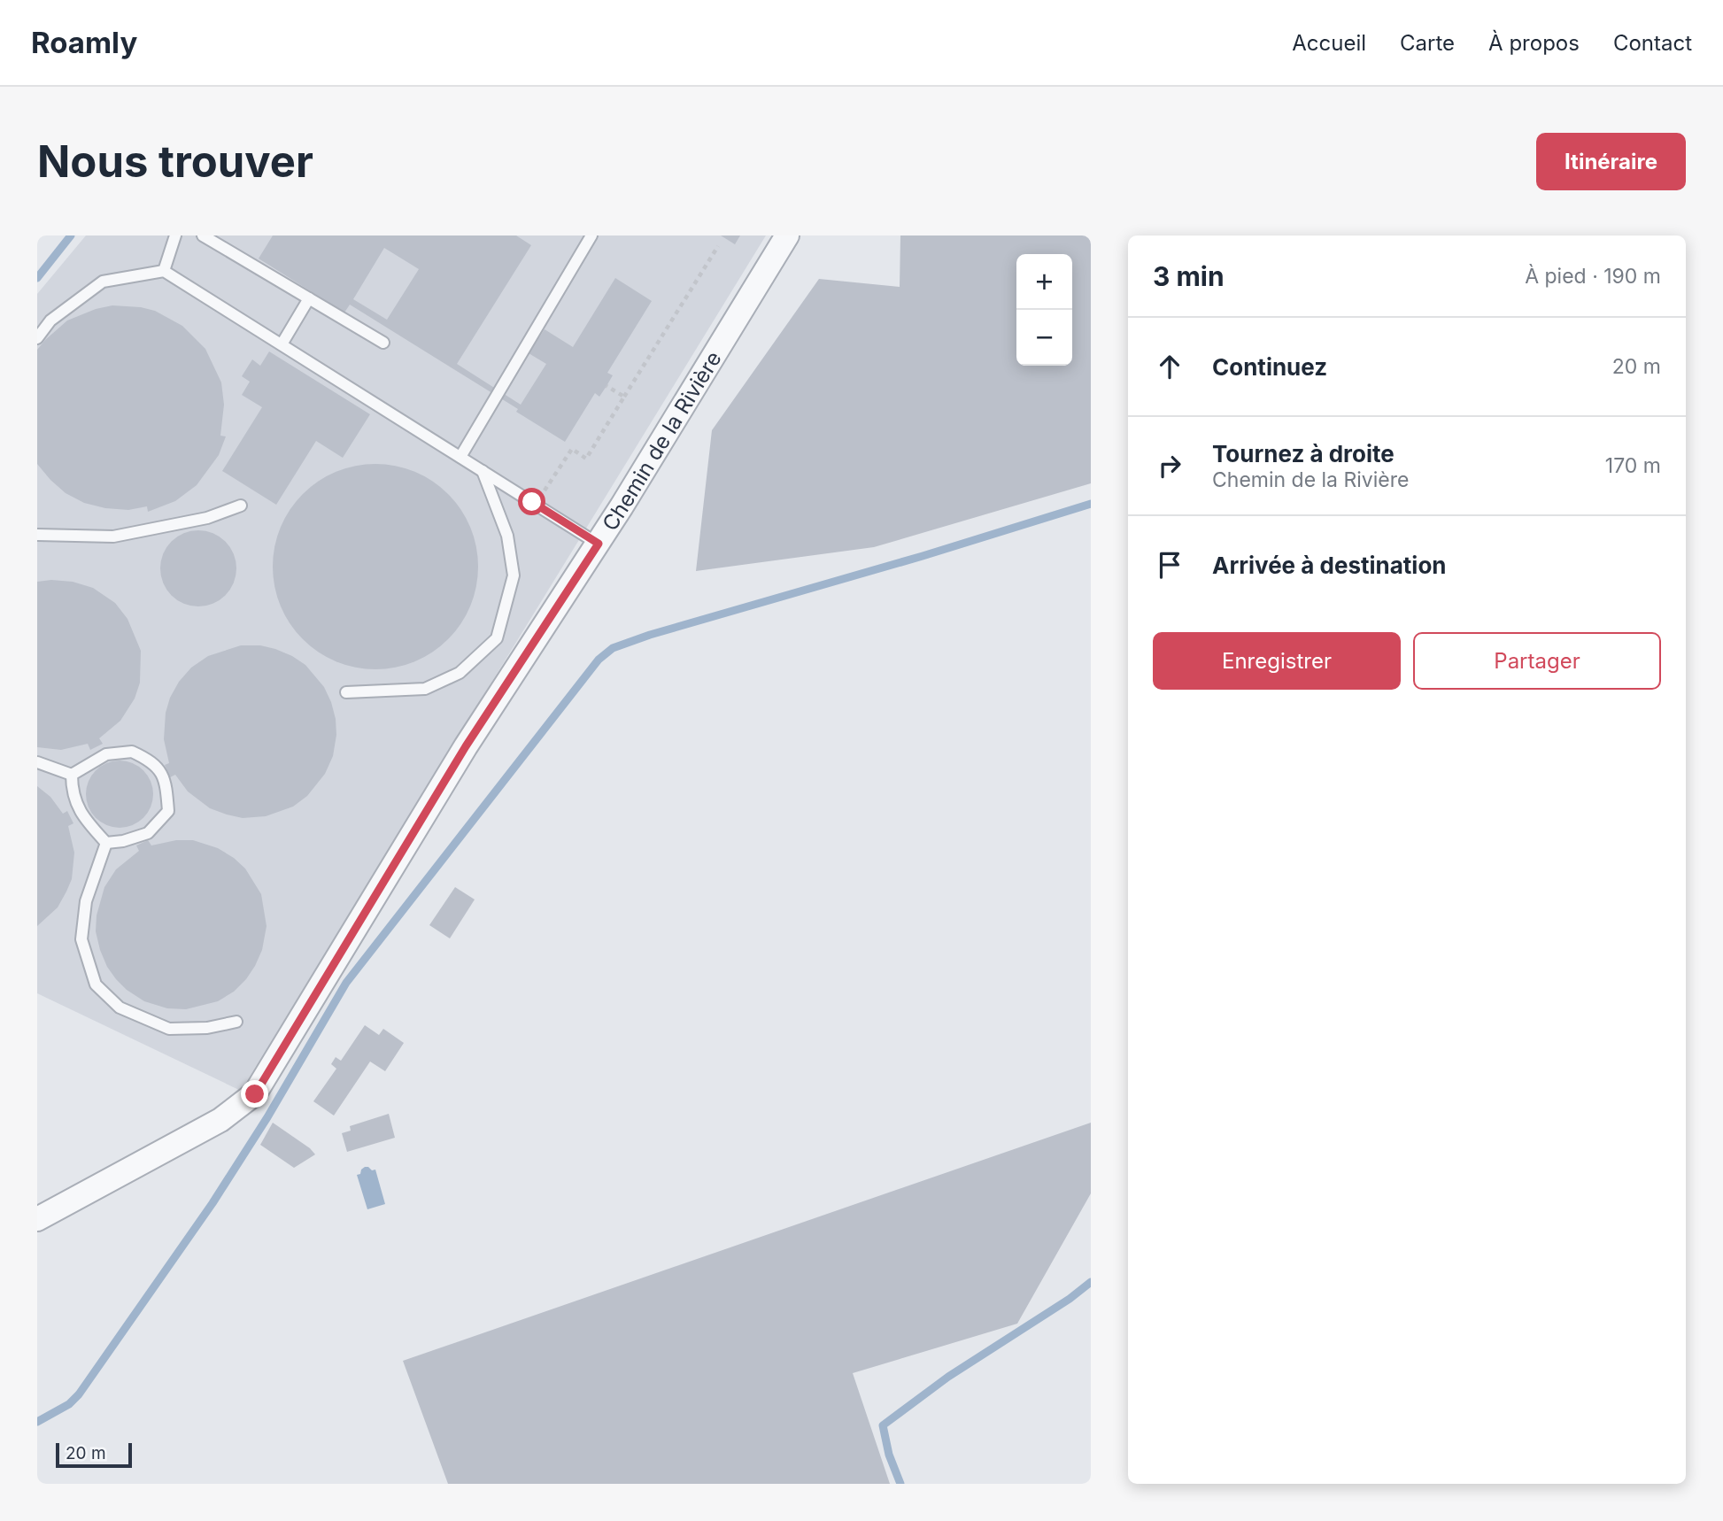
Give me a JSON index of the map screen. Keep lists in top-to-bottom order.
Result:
{
  "streets": {
    "street": ["Chemin de la Rivière"]
  },
  "scale_bar": "20 m",
  "page": {
    "header": "Roamly",
    "nav": [
      "Accueil",
      "Carte",
      "À propos",
      "Contact"
    ],
    "buttons": [
      "Itinéraire",
      ["Enregistrer", "Partager"]
    ],
    "title": "Nous trouver",
    "heading": ["3 min", "À pied · 190 m"],
    "map_buttons": ["+", "−"],
    "list": [
      ["Continuez", "20 m"],
      ["Tournez à droite", "Chemin de la Rivière", "170 m"],
      "Arrivée à destination"
    ],
    "scale": "20 m"
  }
}
